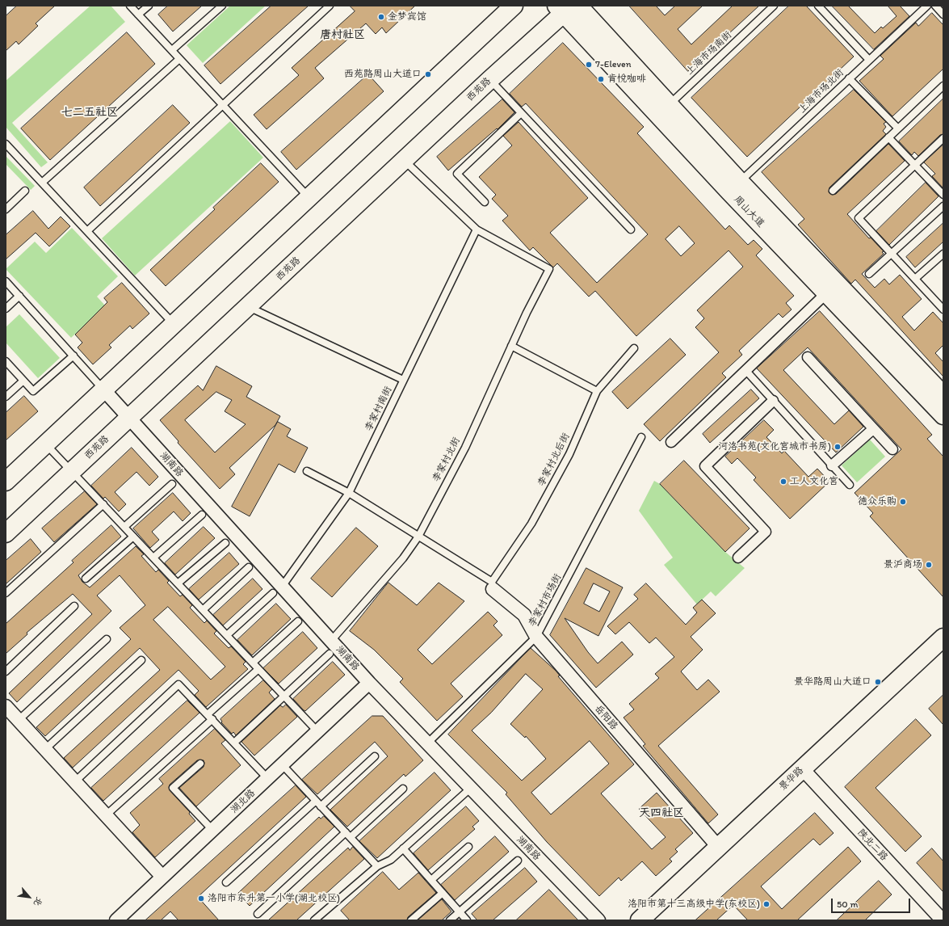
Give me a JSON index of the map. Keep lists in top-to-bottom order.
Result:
{
  "streets": {
    "main road": ["西苑路", "周山大道", "景华路"],
    "street": [
      "湖南路",
      "岳阳路",
      "湖北路",
      "陕北二路"
    ],
    "lane": [
      "上海市场南街",
      "上海市场北街",
      "李家村南街",
      "李家村北街",
      "李家村北后街",
      "李家村市场街"
    ]
  },
  "crossings": [
    ["上海市场南街", "周山大道"],
    ["西苑路", "周山大道"],
    ["西苑路", "湖南路"],
    ["上海市场北街", "周山大道"],
    ["李家村南街", "李家村北街"],
    ["李家村南街", "湖南路"],
    ["李家村北街", "湖南路"],
    ["李家村北后街", "岳阳路"],
    ["湖南路", "李家村市场街"],
    ["湖南路", "湖北路"],
    ["李家村市场街", "岳阳路"],
    ["岳阳路", "景华路"],
    ["景华路", "陕北二路"]
  ],
  "districts": ["唐村社区", "七二五社区", "天四社区"],
  "places": [
    "金梦宾馆",
    "7-Eleven",
    "西苑路周山大道口",
    "肯悦咖啡",
    "河洛书苑(文化宫城市书房)",
    "工人文化宫",
    "德众乐购",
    "景沪商场",
    "景华路周山大道口",
    "洛阳市东升第一小学(湖北校区)",
    "洛阳市第十三高级中学(东校区)"
  ],
  "scale_bar": "50 m",
  "north": "bottom right"
}
